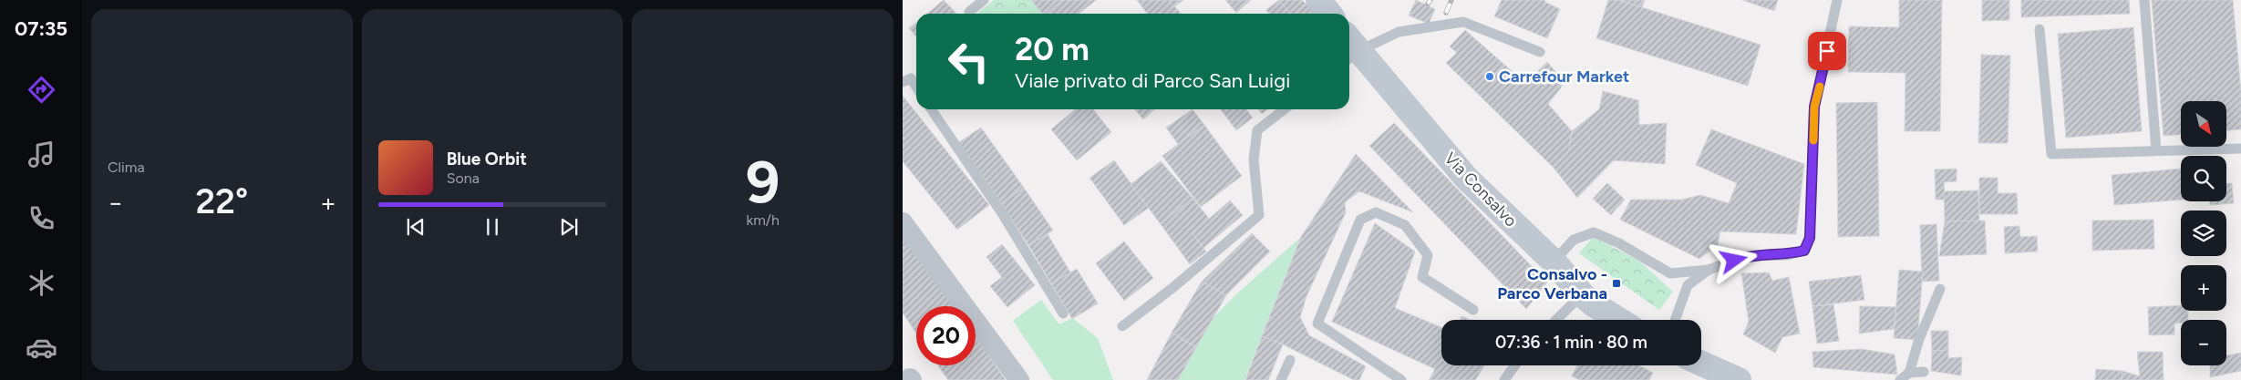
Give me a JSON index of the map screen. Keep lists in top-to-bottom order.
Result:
{
  "streets": {
    "street": ["Via Consalvo"]
  },
  "places": {
    "other": ["Carrefour Market"],
    "transit": ["Consalvo - Parco Verbana"]
  },
  "north": "bottom right",
  "page": {
    "tabs": "07:35",
    "tile": [
      "Clima",
      ["9", "km/h"]
    ],
    "turn": ["20 m", "Viale privato di Parco San Luigi"],
    "map_buttons": ["+", "−"],
    "song": ["Blue Orbit", "Sona"],
    "heat": ["−", "22°", "+"],
    "limit": "20",
    "trip": "07:36 · 1 min · 80 m"
  }
}
